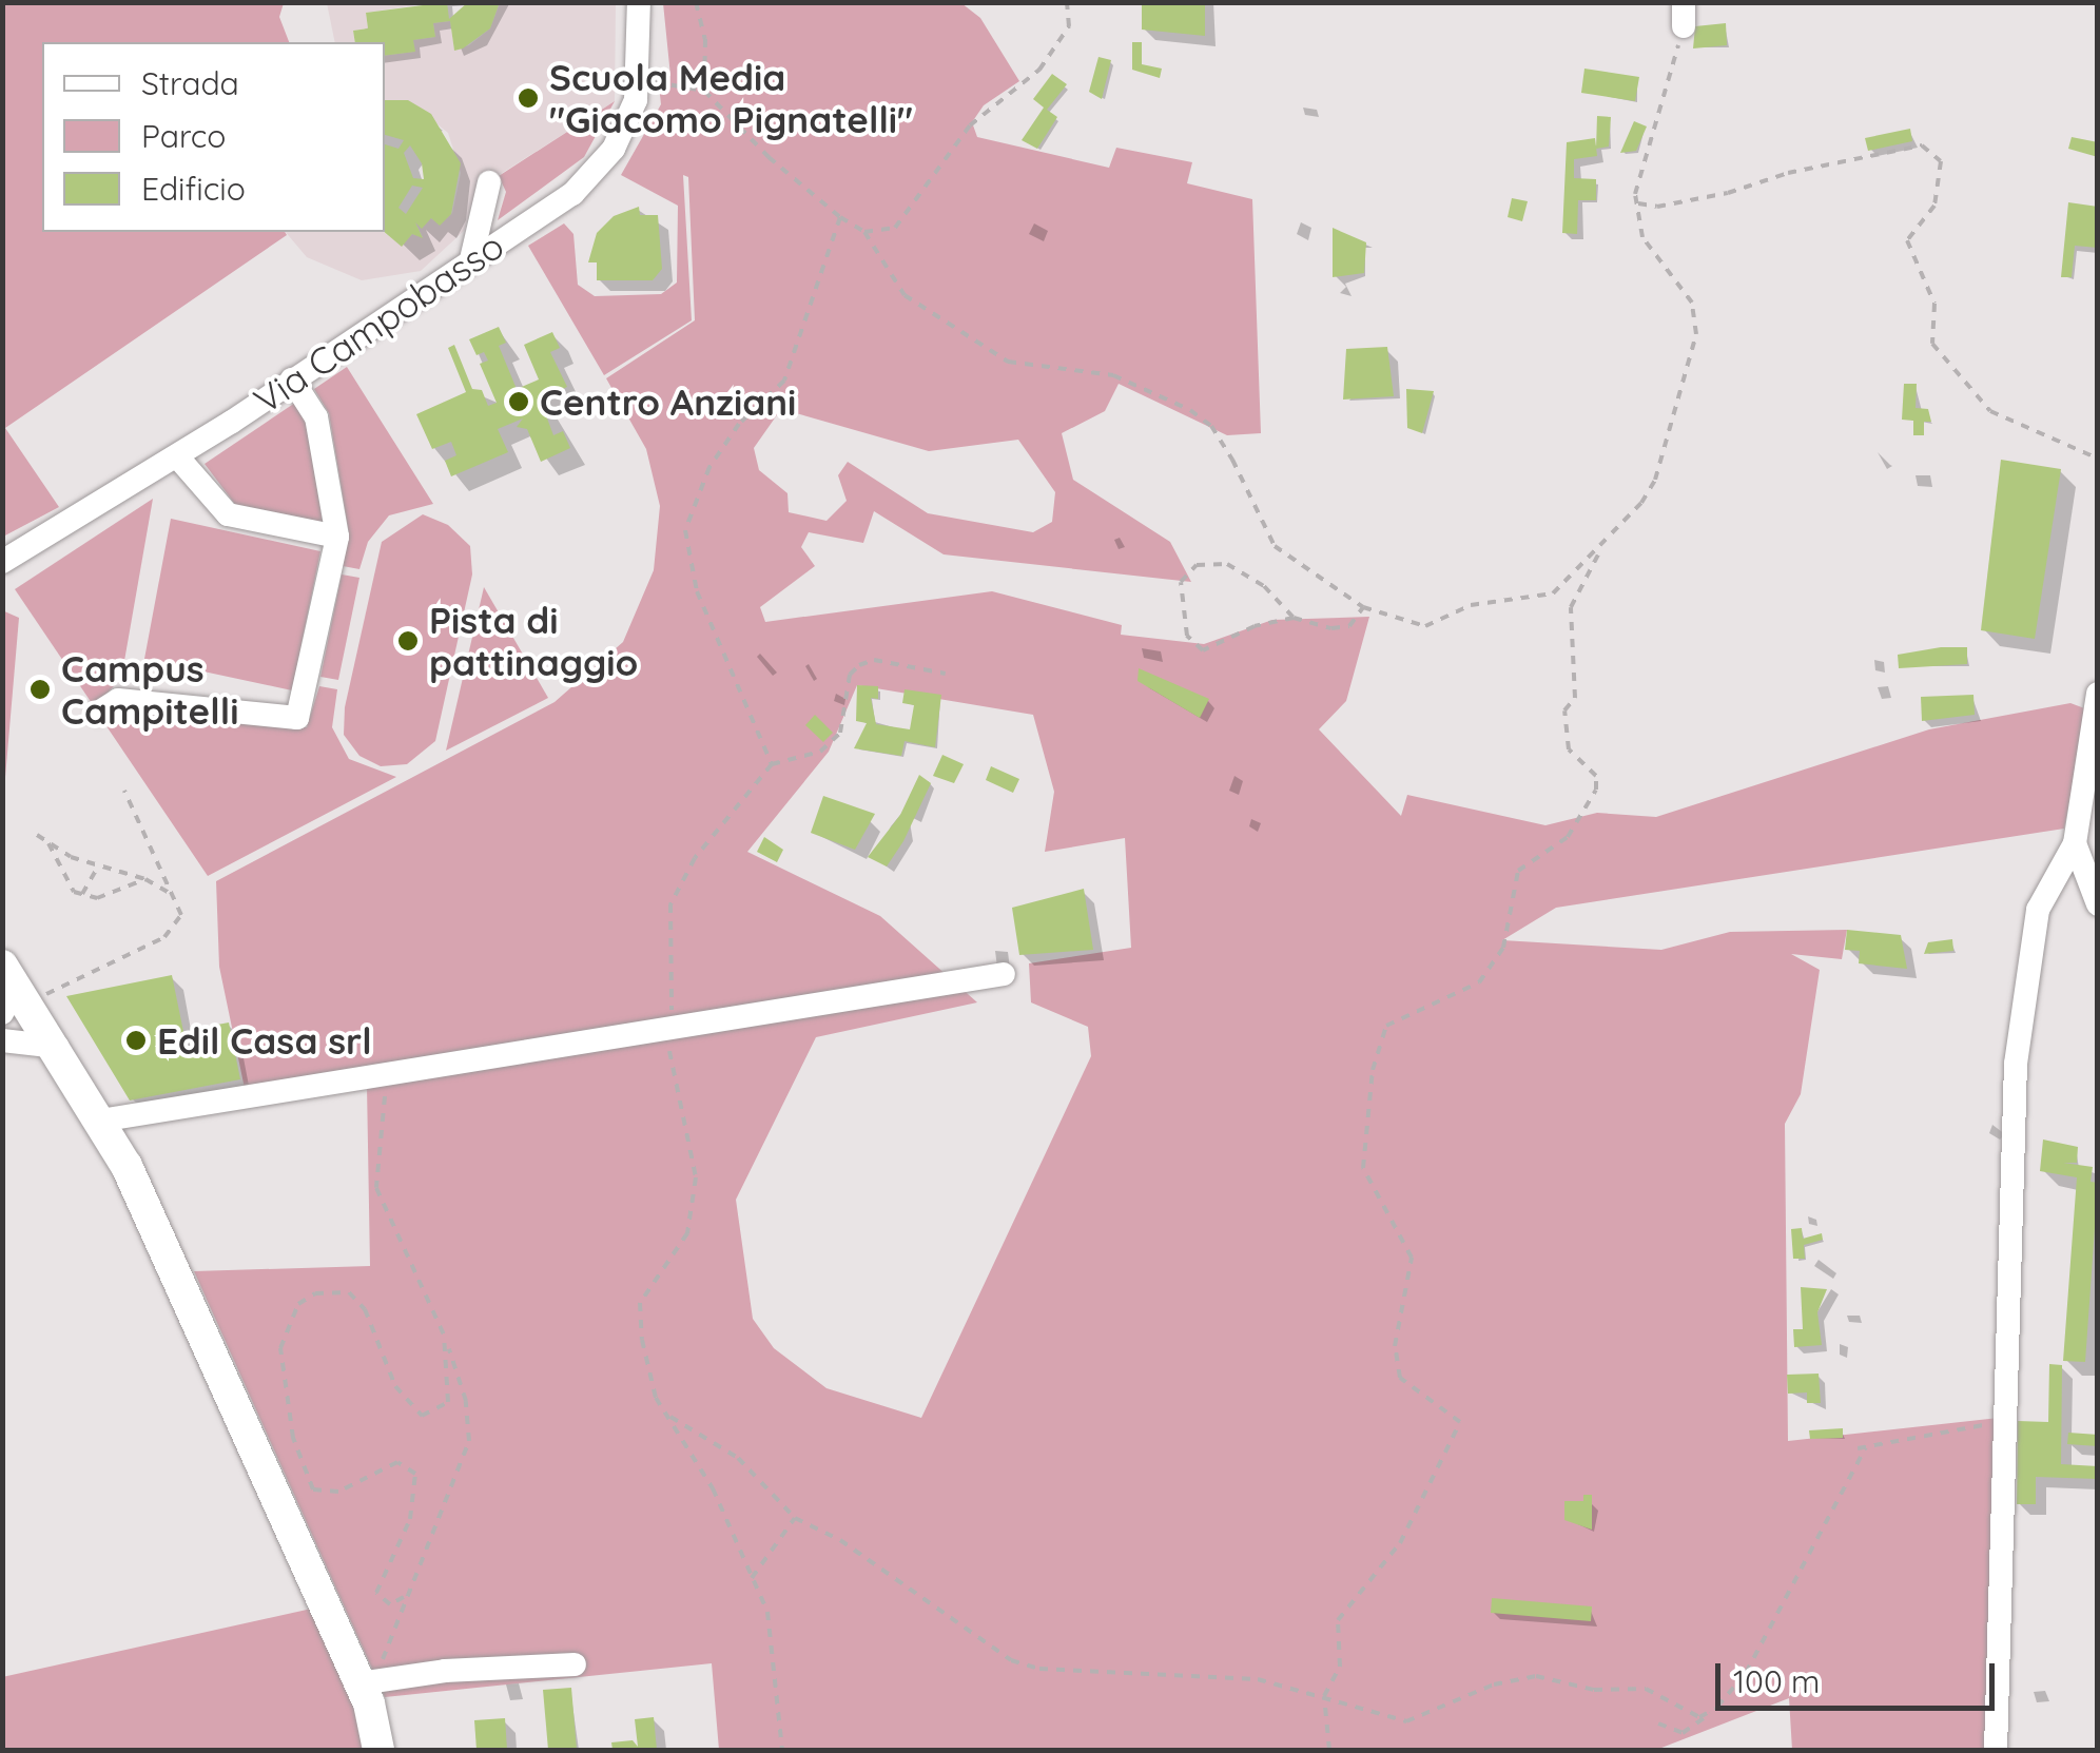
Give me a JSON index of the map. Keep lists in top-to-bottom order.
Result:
{
  "streets": {
    "street": ["Via Campobasso"]
  },
  "places": [
    "Scuola Media \"Giacomo Pignatelli\"",
    "Centro Anziani",
    "Pista di pattinaggio",
    "Campus Campitelli",
    "Edil Casa srl"
  ],
  "legend": ["Strada", "Parco", "Edificio"],
  "scale_bar": "100 m"
}
